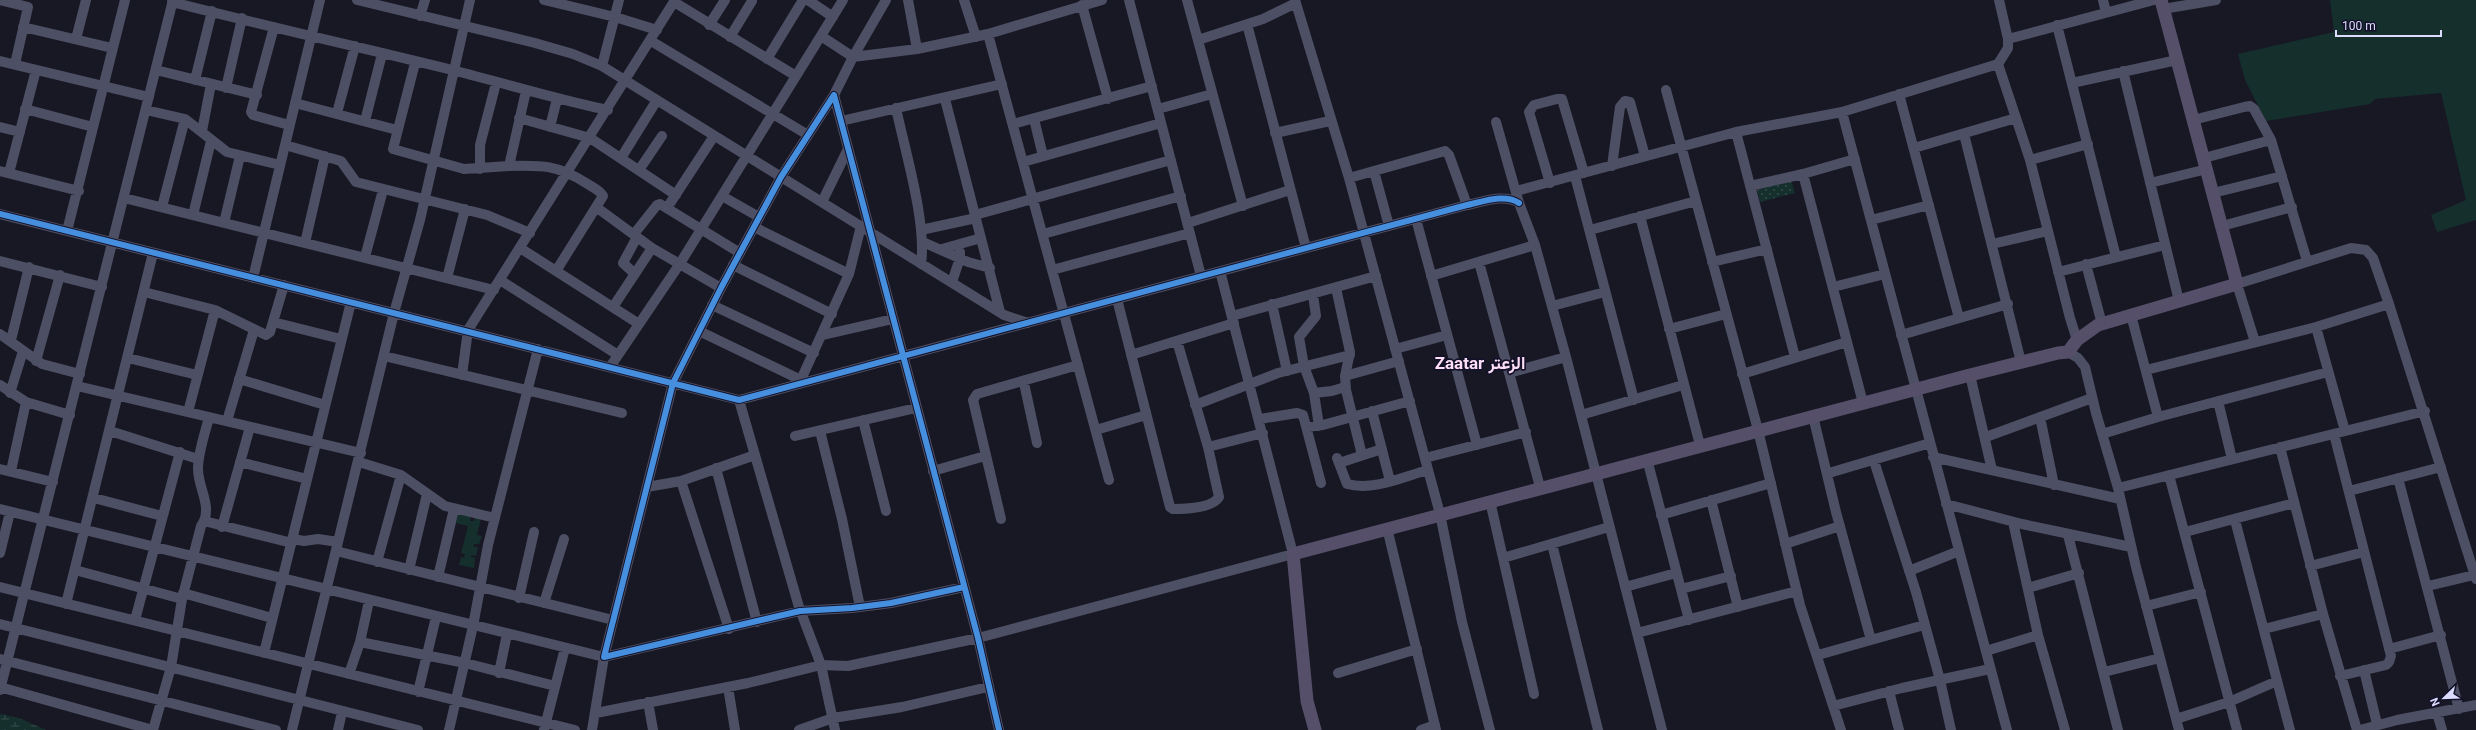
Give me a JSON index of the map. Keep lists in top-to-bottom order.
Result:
{
  "districts": ["Zaatar الزعتر"],
  "scale_bar": "100 m",
  "north": "bottom left"
}
